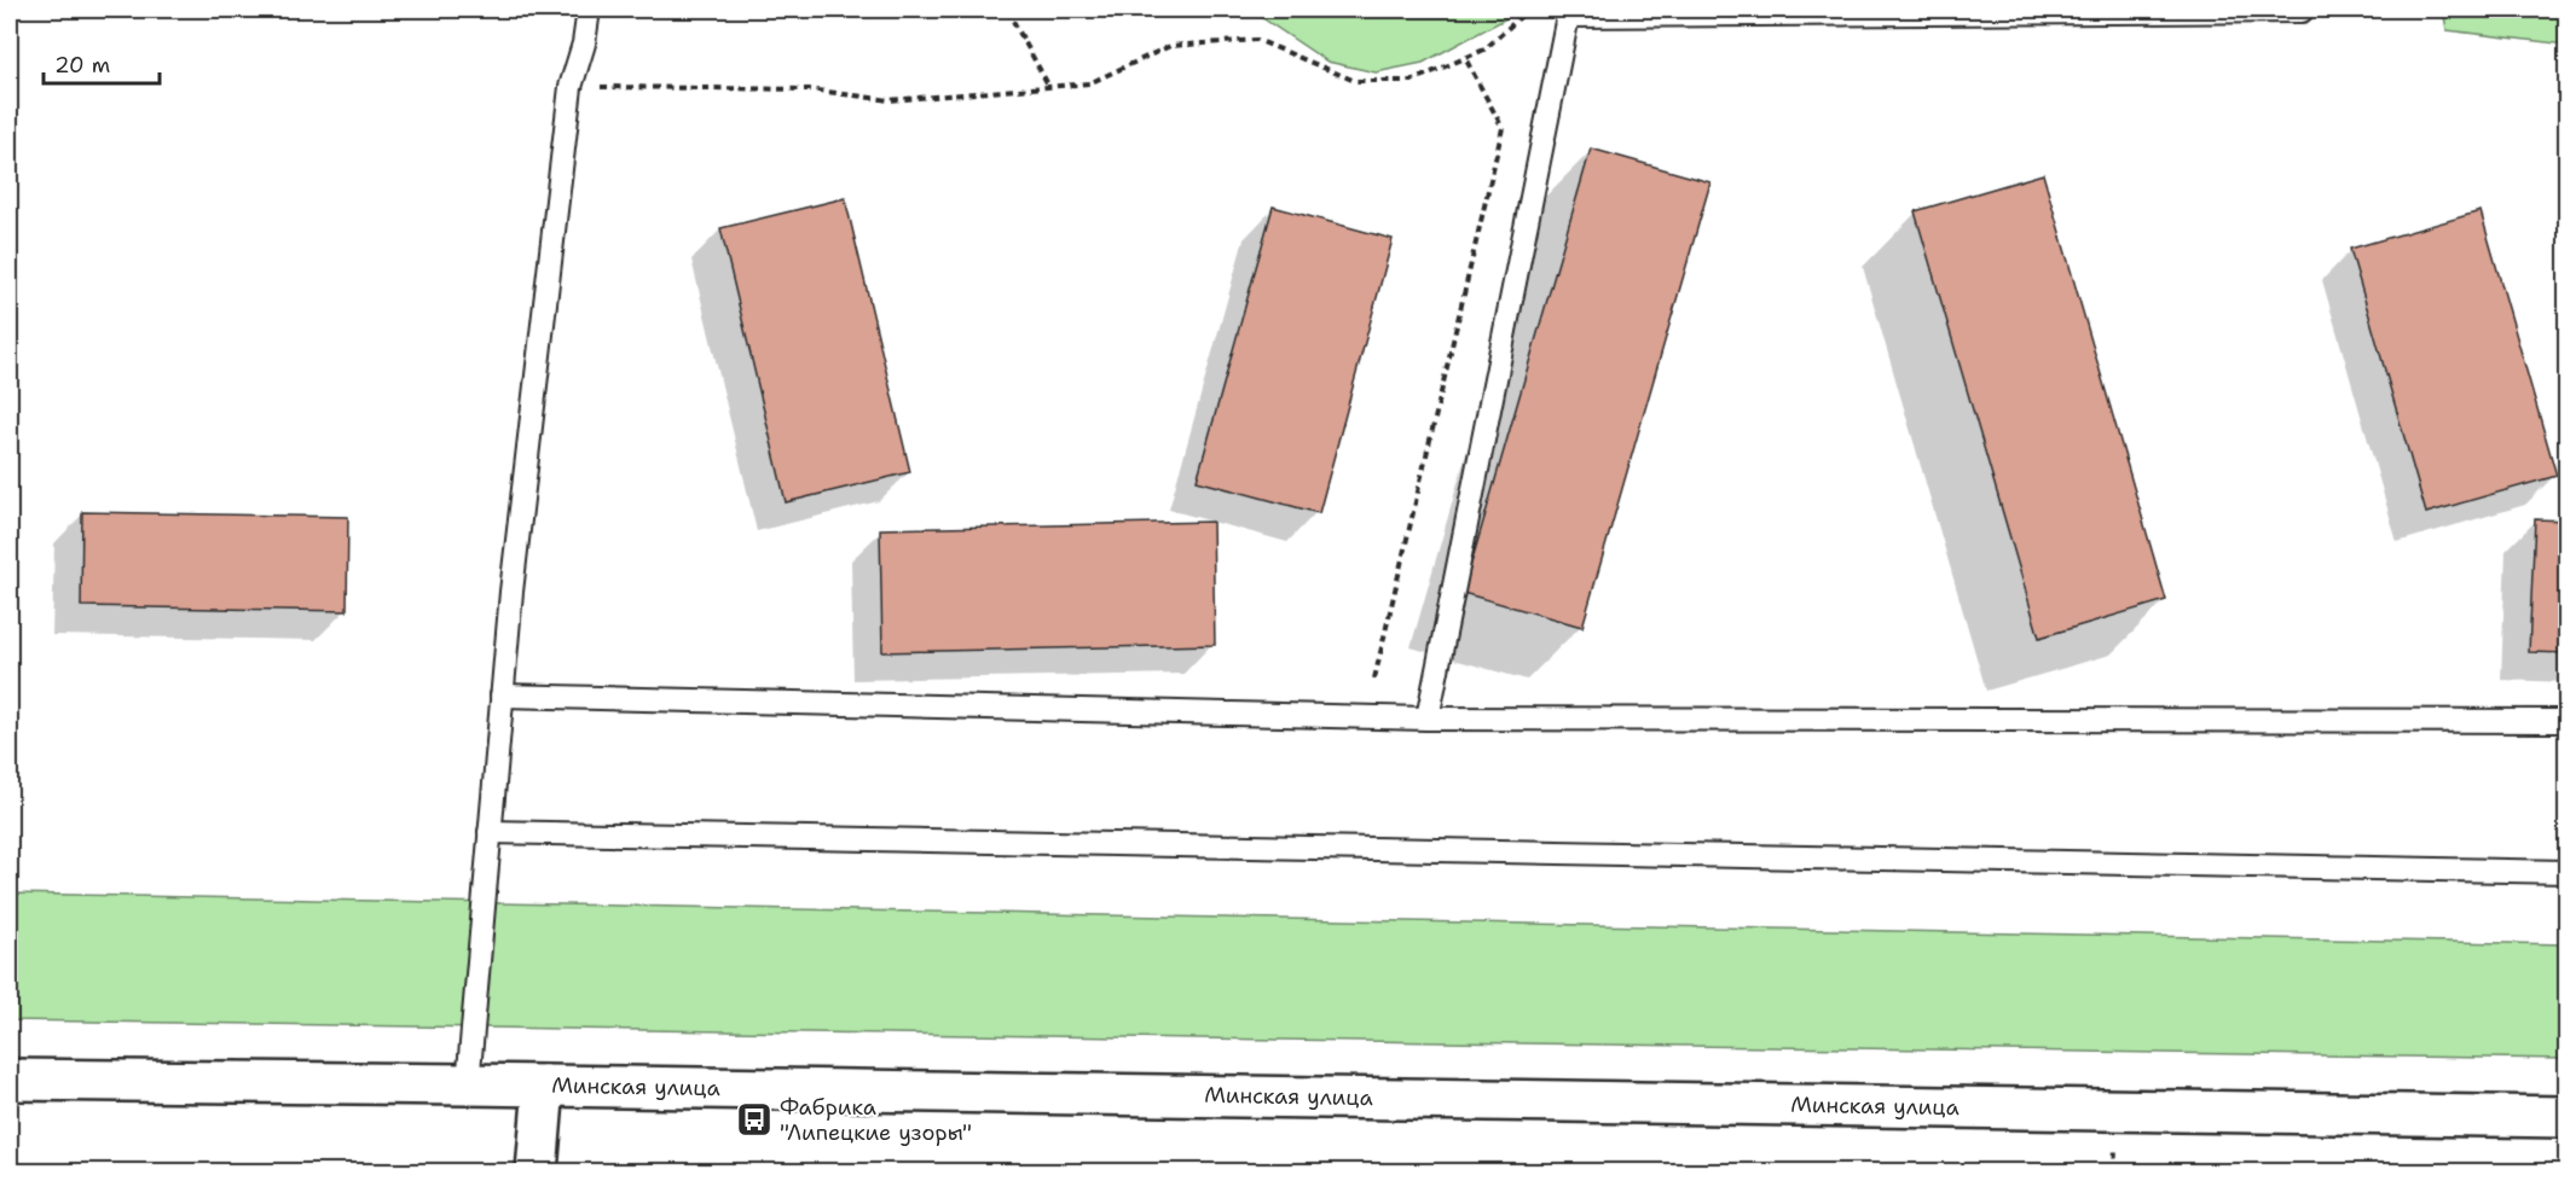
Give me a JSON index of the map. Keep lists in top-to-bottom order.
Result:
{
  "streets": {
    "street": ["Минская улица"]
  },
  "places": {
    "bus stop": ["Фабрика \"Липецкие узоры\""]
  },
  "scale_bar": "20 m"
}
